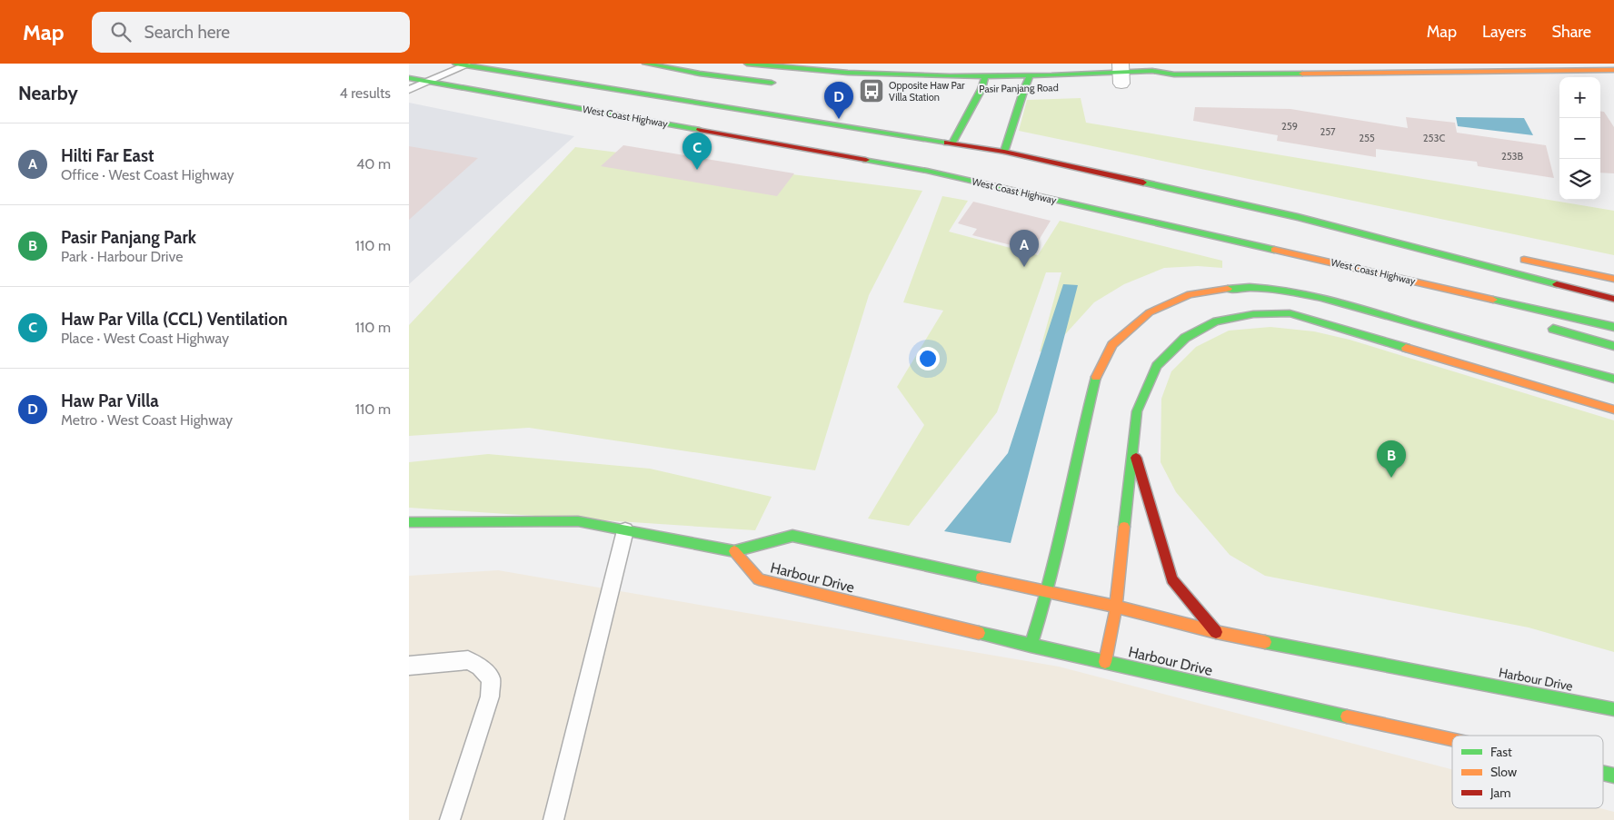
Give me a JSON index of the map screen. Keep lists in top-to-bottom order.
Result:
{
  "streets": {
    "main road": ["Pasir Panjang Road", "West Coast Highway", "Harbour Drive"]
  },
  "places": {
    "bus stop": ["Opposite Haw Par Villa Station"]
  },
  "house_numbers": [
    "259",
    "257",
    "255",
    "253C",
    "253B"
  ],
  "legend": ["Fast", "Slow", "Jam"],
  "page": {
    "header": "Map",
    "search": "Search here",
    "nav": ["Map", "Layers", "Share"],
    "heading": ["Nearby", "4 results"],
    "map_buttons": ["+", "−"],
    "pins": [
      "D",
      "C",
      "A",
      "B"
    ],
    "list": [
      {
        "mark": "A",
        "name": "Hilti Far East",
        "note": "Office · West Coast Highway",
        "value": "40 m"
      },
      {
        "mark": "B",
        "name": "Pasir Panjang Park",
        "note": "Park · Harbour Drive",
        "value": "110 m"
      },
      {
        "mark": "C",
        "name": "Haw Par Villa (CCL) Ventilation",
        "note": "Place · West Coast Highway",
        "value": "110 m"
      },
      {
        "mark": "D",
        "name": "Haw Par Villa",
        "note": "Metro · West Coast Highway",
        "value": "110 m"
      }
    ]
  }
}
